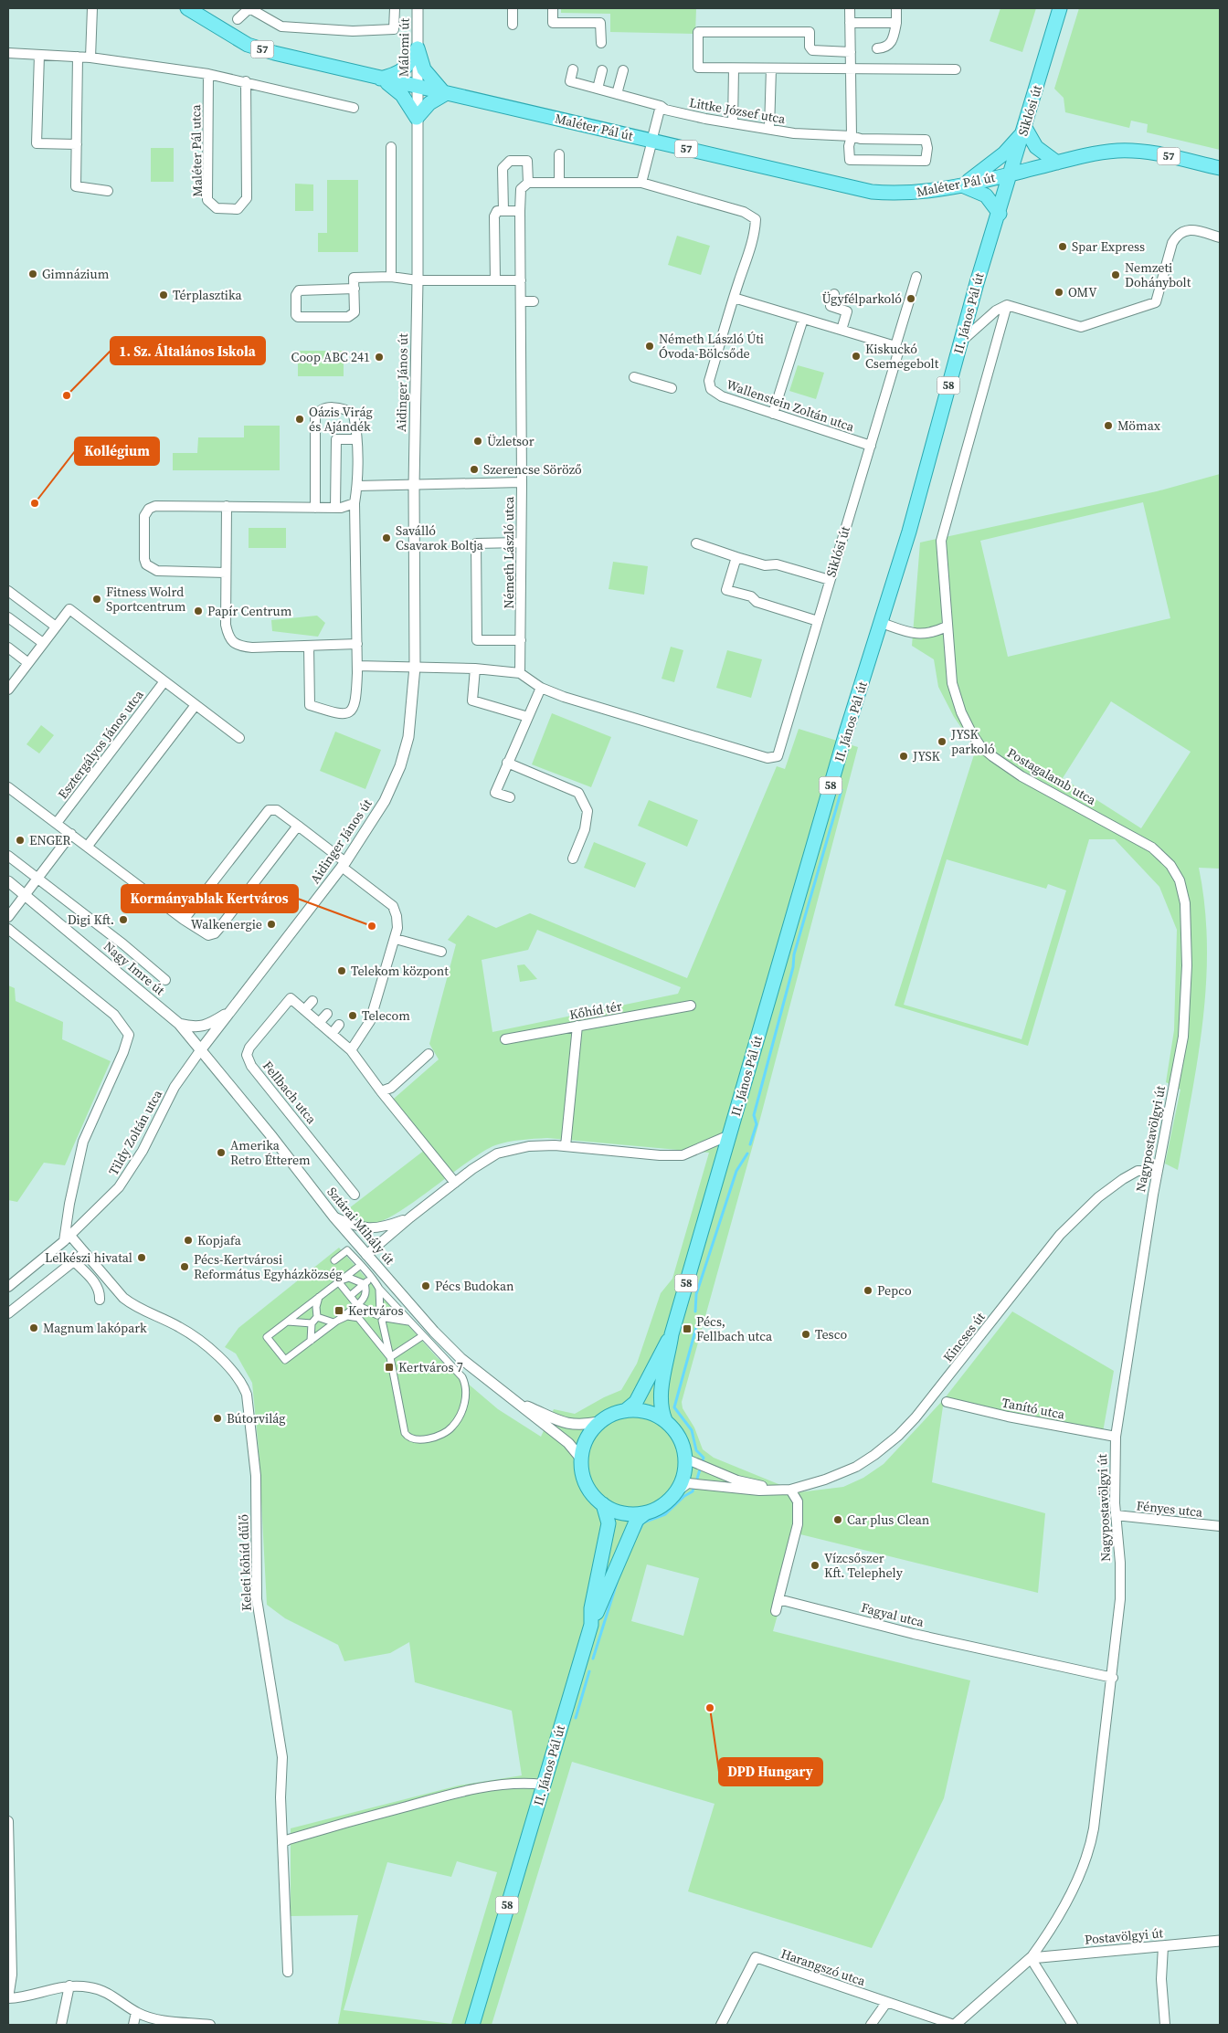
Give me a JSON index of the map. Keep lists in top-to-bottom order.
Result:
{
  "streets": {
    "main road": [
      "57",
      "Siklósi út",
      "Maléter Pál út",
      "II. János Pál út",
      "58"
    ],
    "street": [
      "Málomi út",
      "Littke József utca",
      "Maléter Pál utca",
      "Aidinger János út",
      "Wallenstein Zoltán utca",
      "Németh László utca",
      "Esztergályos János utca",
      "Postagalamb utca",
      "Nagy Imre út",
      "Kőhíd tér",
      "Fellbach utca",
      "Tildy Zoltán utca",
      "Nagypostavölgyi út",
      "Sztárai Mihály út",
      "Kincses út",
      "Tanító utca",
      "Fényes utca",
      "Keleti kőhíd dűlő",
      "Fagyal utca",
      "Postavölgyi út",
      "Harangszó utca"
    ]
  },
  "crossings": [
    ["Málomi út", "Maléter Pál út"],
    ["Málomi út", "Aidinger János út"],
    ["57", "Siklósi út"],
    ["57", "Maléter Pál út"],
    ["Siklósi út", "Maléter Pál út"],
    ["Siklósi út", "II. János Pál út"],
    ["Siklósi út", "Wallenstein Zoltán utca"],
    ["Maléter Pál út", "Aidinger János út"],
    ["II. János Pál út", "58"],
    ["II. János Pál út", "Sztárai Mihály út"],
    ["Aidinger János út", "Nagy Imre út"],
    ["Aidinger János út", "Tildy Zoltán utca"],
    ["Aidinger János út", "Sztárai Mihály út"],
    ["58", "Sztárai Mihály út"],
    ["Postagalamb utca", "Nagypostavölgyi út"],
    ["Nagy Imre út", "Tildy Zoltán utca"],
    ["Nagy Imre út", "Sztárai Mihály út"],
    ["Tildy Zoltán utca", "Sztárai Mihály út"],
    ["Tildy Zoltán utca", "Keleti kőhíd dűlő"],
    ["Nagypostavölgyi út", "Kincses út"],
    ["Nagypostavölgyi út", "Tanító utca"],
    ["Nagypostavölgyi út", "Fényes utca"],
    ["Nagypostavölgyi út", "Fagyal utca"],
    ["Nagypostavölgyi út", "Postavölgyi út"],
    ["Nagypostavölgyi út", "Harangszó utca"]
  ],
  "places": {
    "other": [
      "Spar Express",
      "Gimnázium",
      "Nemzeti Dohánybolt",
      "OMV",
      "Térplasztika",
      "Ügyfélparkoló",
      "Németh László Úti Óvoda-Bölcsőde",
      "Kiskuckó Csemegebolt",
      "Coop ABC 241",
      "1. Sz. Általános Iskola",
      "Oázis Virág és Ajándék",
      "Mömax",
      "Üzletsor",
      "Szerencse Söröző",
      "Kollégium",
      "Saválló Csavarok Boltja",
      "Fitness Wolrd Sportcentrum",
      "Papír Centrum",
      "JYSK parkoló",
      "JYSK",
      "ENGER",
      "Digi Kft.",
      "Walkenergie",
      "Kormányablak Kertváros",
      "Telekom központ",
      "Telecom",
      "Amerika Retro Étterem",
      "Kopjafa",
      "Lelkészi hivatal",
      "Pécs-Kertvárosi Református Egyházközség",
      "Pécs Budokan",
      "Pepco",
      "Magnum lakópark",
      "Tesco",
      "Bútorvilág",
      "Car plus Clean",
      "Vízcsőszer Kft. Telephely",
      "DPD Hungary"
    ],
    "transit": ["Kertváros", "Pécs, Fellbach utca", "Kertváros 7"]
  }
}
